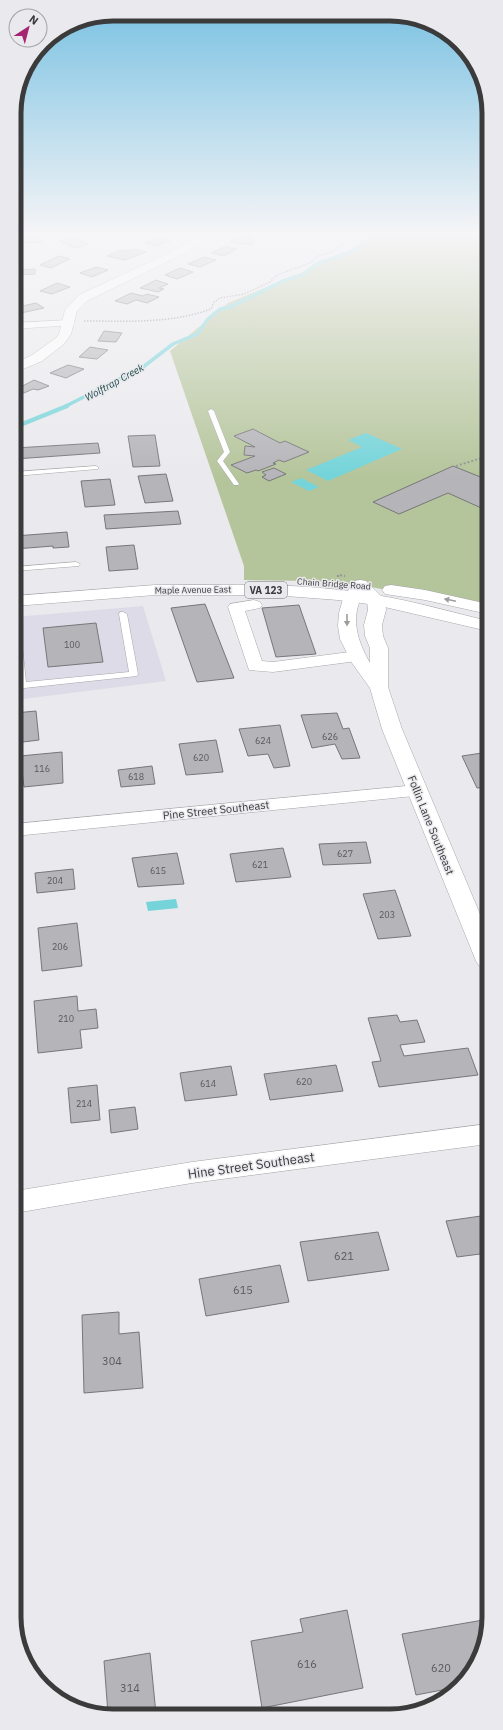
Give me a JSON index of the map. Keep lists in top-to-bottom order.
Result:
{
  "streets": {
    "street": [
      "Chain Bridge Road",
      "Maple Avenue East",
      "VA 123",
      "Pine Street Southeast",
      "Follin Lane Southeast",
      "Hine Street Southeast"
    ]
  },
  "crossings": [
    ["Chain Bridge Road", "Maple Avenue East"],
    ["Chain Bridge Road", "Follin Lane Southeast"],
    ["Maple Avenue East", "Follin Lane Southeast"],
    ["Pine Street Southeast", "Follin Lane Southeast"]
  ],
  "water": ["Wolftrap Creek"],
  "house_numbers": [
    "100",
    "626",
    "624",
    "620",
    "116",
    "618",
    "627",
    "621",
    "615",
    "204",
    "203",
    "206",
    "210",
    "620",
    "614",
    "214",
    "621",
    "615",
    "304",
    "616",
    "620",
    "314"
  ],
  "north": "top right"
}
